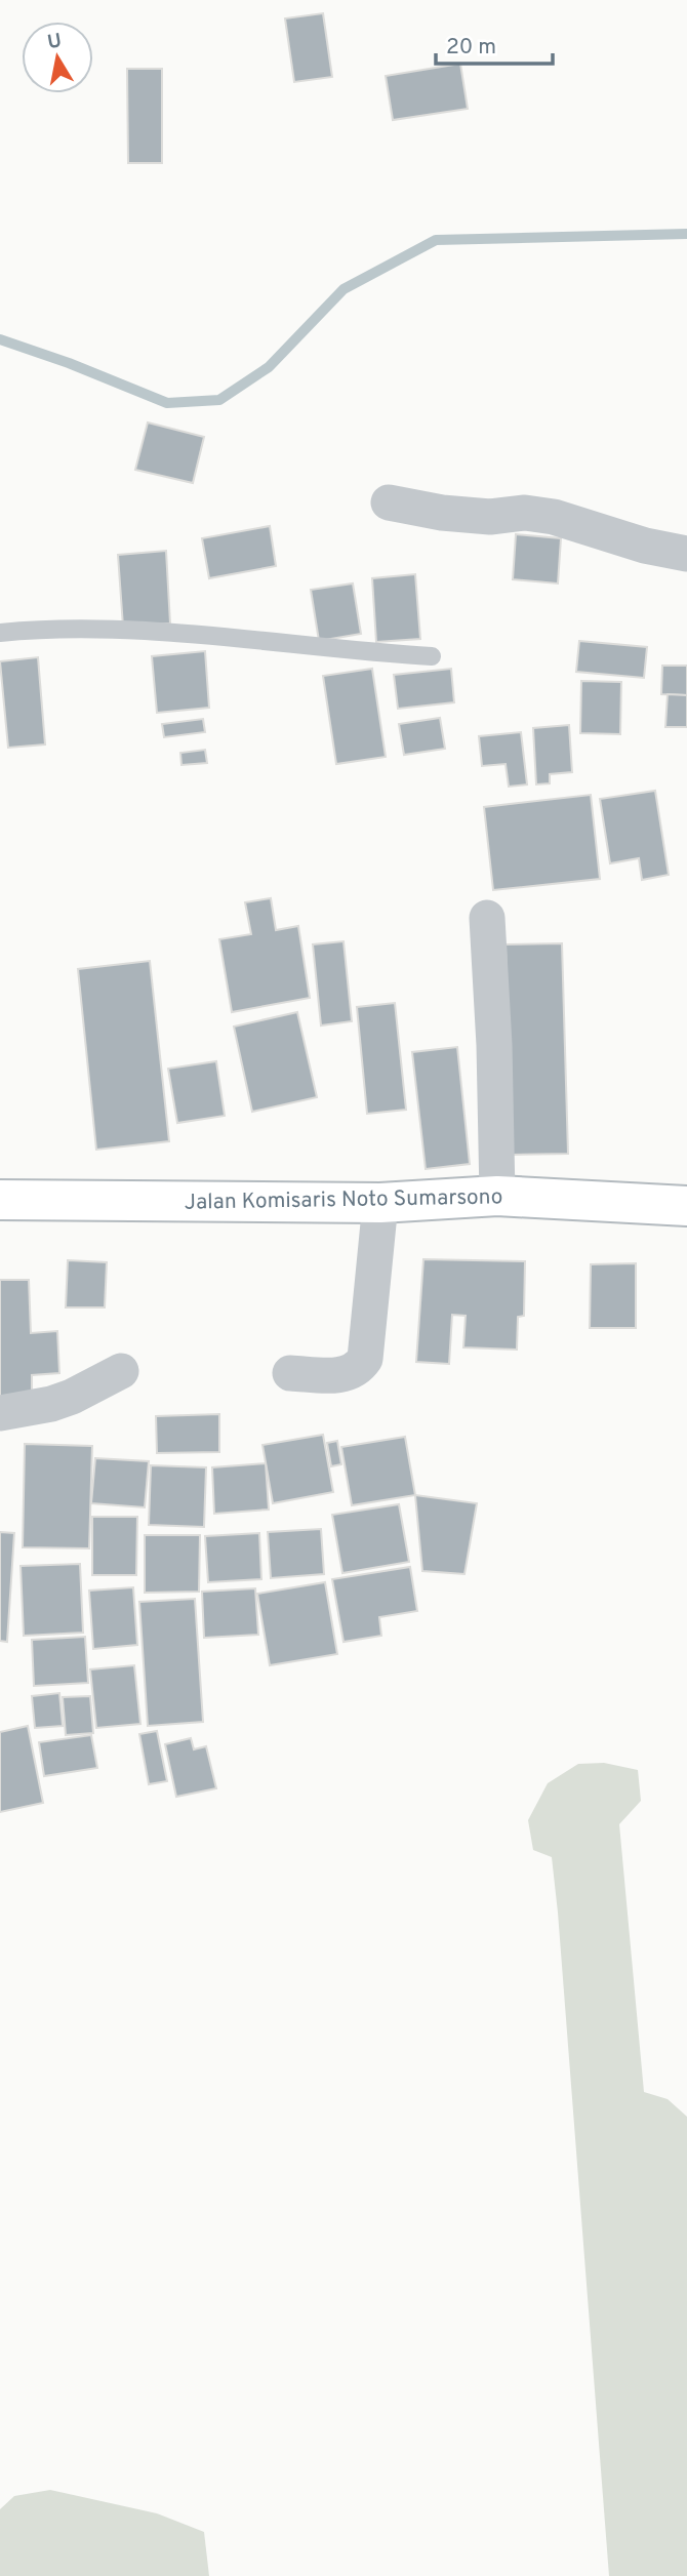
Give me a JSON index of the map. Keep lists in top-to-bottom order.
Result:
{
  "streets": {
    "street": ["Jalan Komisaris Noto Sumarsono"]
  },
  "scale_bar": "20 m",
  "north": "top"
}
